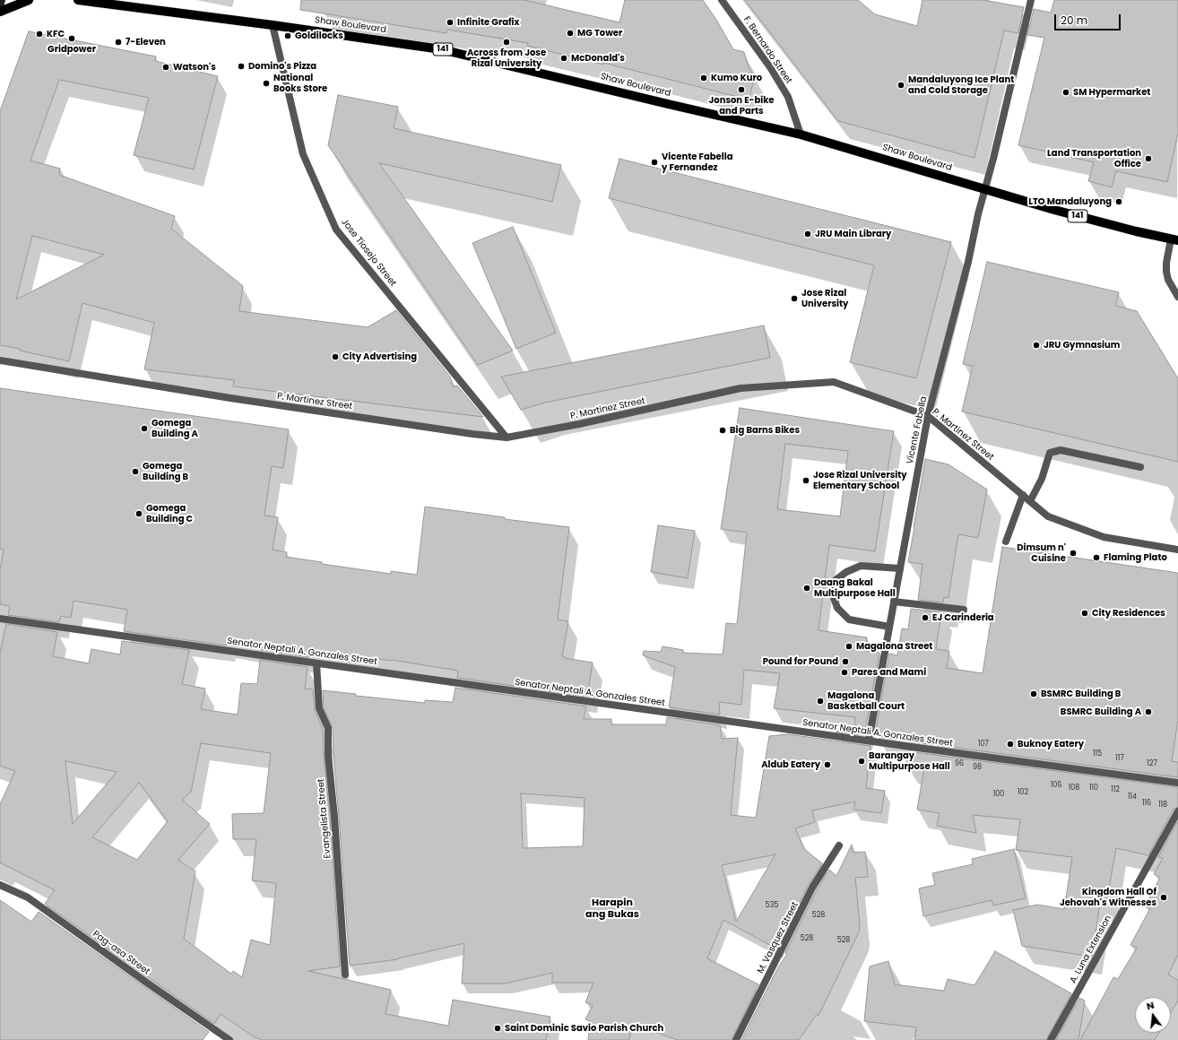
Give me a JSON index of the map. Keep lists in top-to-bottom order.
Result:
{
  "streets": {
    "main road": ["Shaw Boulevard", "141"],
    "street": [
      "F. Bernardo Street",
      "Jose Tiosejo Street",
      "P. Martinez Street",
      "Vicente Fabella",
      "Senator Neptali A. Gonzales Street",
      "Evangelista Street",
      "M. Vasquez Street",
      "A. Luna Extension",
      "Pag-asa Street"
    ]
  },
  "crossings": [
    ["Shaw Boulevard", "F. Bernardo Street"],
    ["Shaw Boulevard", "Jose Tiosejo Street"],
    ["Shaw Boulevard", "Vicente Fabella"],
    ["Jose Tiosejo Street", "P. Martinez Street"],
    ["P. Martinez Street", "Vicente Fabella"],
    ["Vicente Fabella", "Senator Neptali A. Gonzales Street"],
    ["Senator Neptali A. Gonzales Street", "Evangelista Street"]
  ],
  "districts": ["Harapin ang Bukas"],
  "places": [
    "Infinite Grafix",
    "MG Tower",
    "KFC",
    "Goldilocks",
    "Gridpower",
    "7-Eleven",
    "Across from Jose Rizal University",
    "McDonald's",
    "Domino's Pizza",
    "Watson's",
    "Kumo Kuro",
    "National Books Store",
    "Mandaluyong Ice Plant and Cold Storage",
    "Jonson E-bike and Parts",
    "SM Hypermarket",
    "Land Transportation Office",
    "Vicente Fabella y Fernandez",
    "LTO Mandaluyong",
    "JRU Main Library",
    "Jose Rizal University",
    "JRU Gymnasium",
    "City Advertising",
    "Gomega Building A",
    "Big Barns Bikes",
    "Gomega Building B",
    "Jose Rizal University Elementary School",
    "Gomega Building C",
    "Dimsum n' Cuisine",
    "Flaming Plato",
    "Daang Bakal Multipurpose Hall",
    "City Residences",
    "EJ Carinderia",
    "Magalona Street",
    "Pound for Pound",
    "Pares and Mami",
    "BSMRC Building B",
    "Magalona Basketball Court",
    "BSMRC Building A",
    "Buknoy Eatery",
    "Barangay Multipurpose Hall",
    "Aldub Eatery",
    "Kingdom Hall Of Jehovah's Witnesses",
    "Saint Dominic Savio Parish Church"
  ],
  "house_numbers": [
    "107",
    "115",
    "117",
    "96",
    "127",
    "98",
    "106",
    "108",
    "110",
    "112",
    "102",
    "100",
    "114",
    "116",
    "118",
    "535",
    "528",
    "528",
    "528"
  ],
  "scale_bar": "20 m",
  "north": "top"
}
